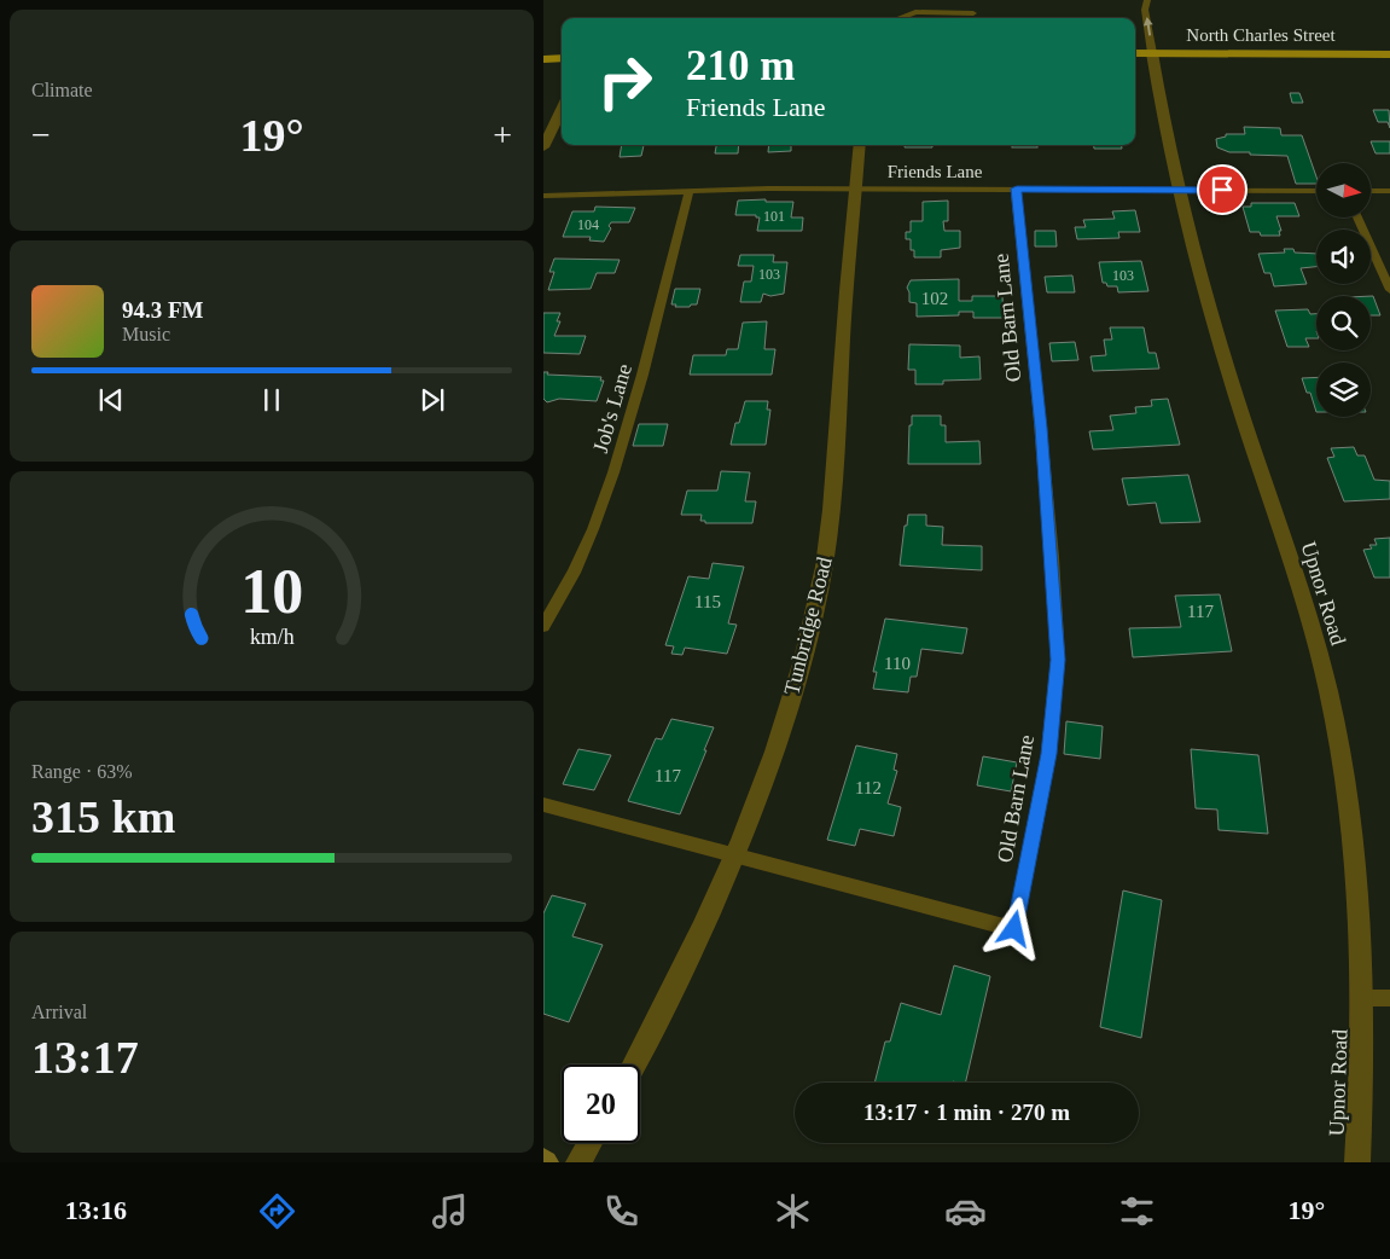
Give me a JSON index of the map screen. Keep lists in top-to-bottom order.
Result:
{
  "streets": {
    "main road": ["North Charles Street"],
    "street": ["Upnor Road", "Tunbridge Road"],
    "lane": ["Friends Lane", "Old Barn Lane", "Job's Lane"]
  },
  "crossings": [
    ["North Charles Street", "Upnor Road"],
    ["Friends Lane", "Old Barn Lane"],
    ["Friends Lane", "Job's Lane"],
    ["Friends Lane", "Upnor Road"],
    ["Friends Lane", "Tunbridge Road"],
    ["Old Barn Lane", "Tunbridge Road"]
  ],
  "house_numbers": [
    "101",
    "104",
    "103",
    "103",
    "102",
    "115",
    "117",
    "110",
    "117",
    "112"
  ],
  "north": "right",
  "page": {
    "tile": [
      "Climate",
      ["Range · 63%", "315 km"],
      ["Arrival", "13:17"]
    ],
    "turn": ["210 m", "Friends Lane"],
    "heat": ["−", "19°", "+"],
    "song": ["94.3 FM", "Music"],
    "limit": "20",
    "trip": "13:17 · 1 min · 270 m",
    "tabs": ["13:16", "19°"],
    "gauge": ["10", "km/h"]
  }
}
